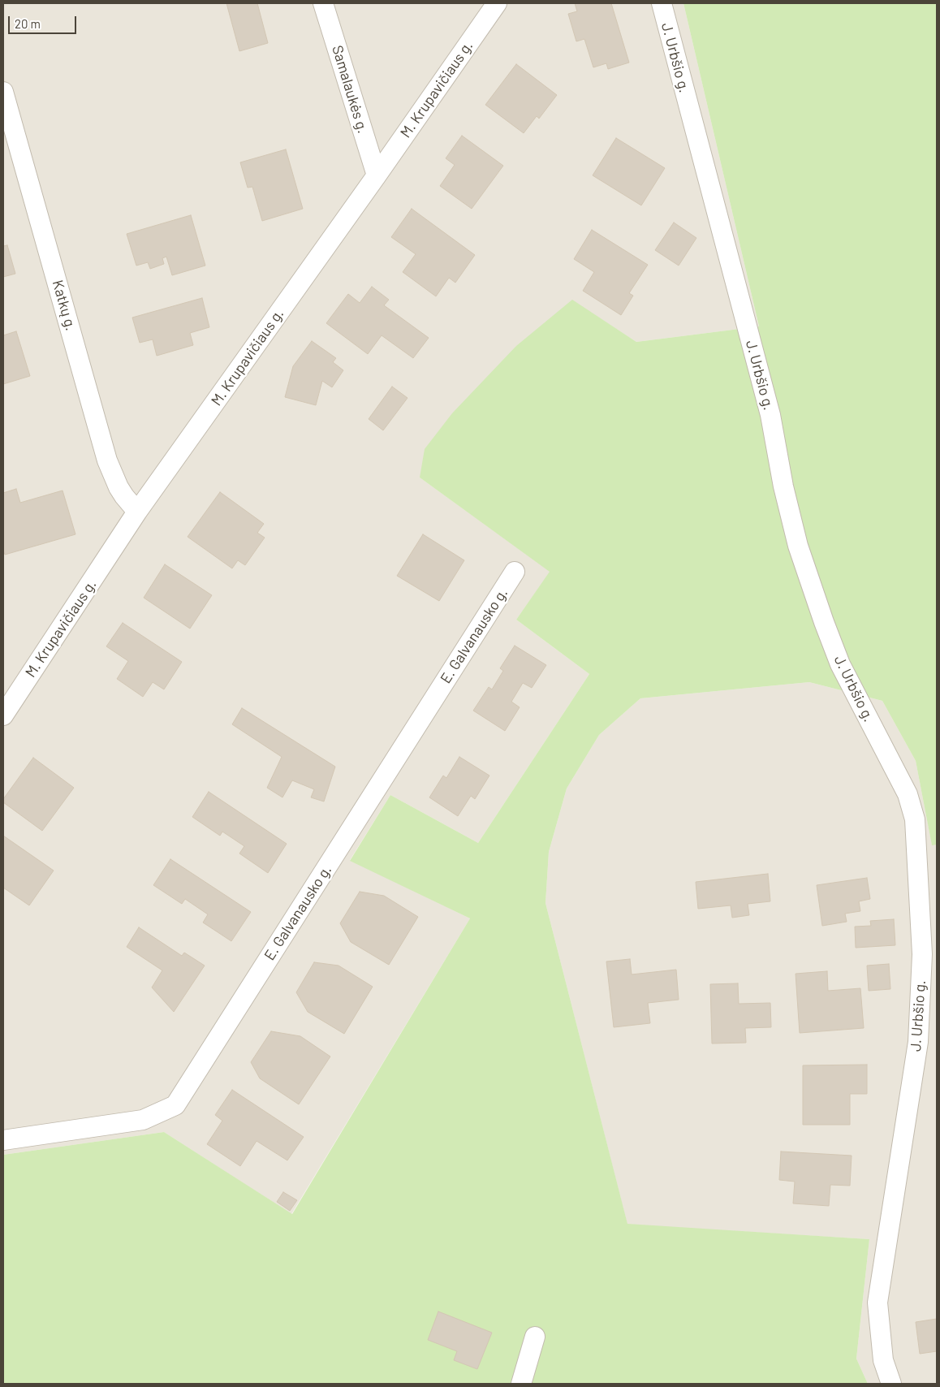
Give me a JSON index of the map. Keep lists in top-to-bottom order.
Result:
{
  "streets": {
    "street": [
      "J. Urbšio g.",
      "Samalaukės g.",
      "M. Krupavičiaus g.",
      "Katkų g.",
      "E. Galvanausko g."
    ]
  },
  "crossings": [
    ["Samalaukės g.", "M. Krupavičiaus g."],
    ["M. Krupavičiaus g.", "Katkų g."]
  ],
  "scale_bar": "20 m"
}
